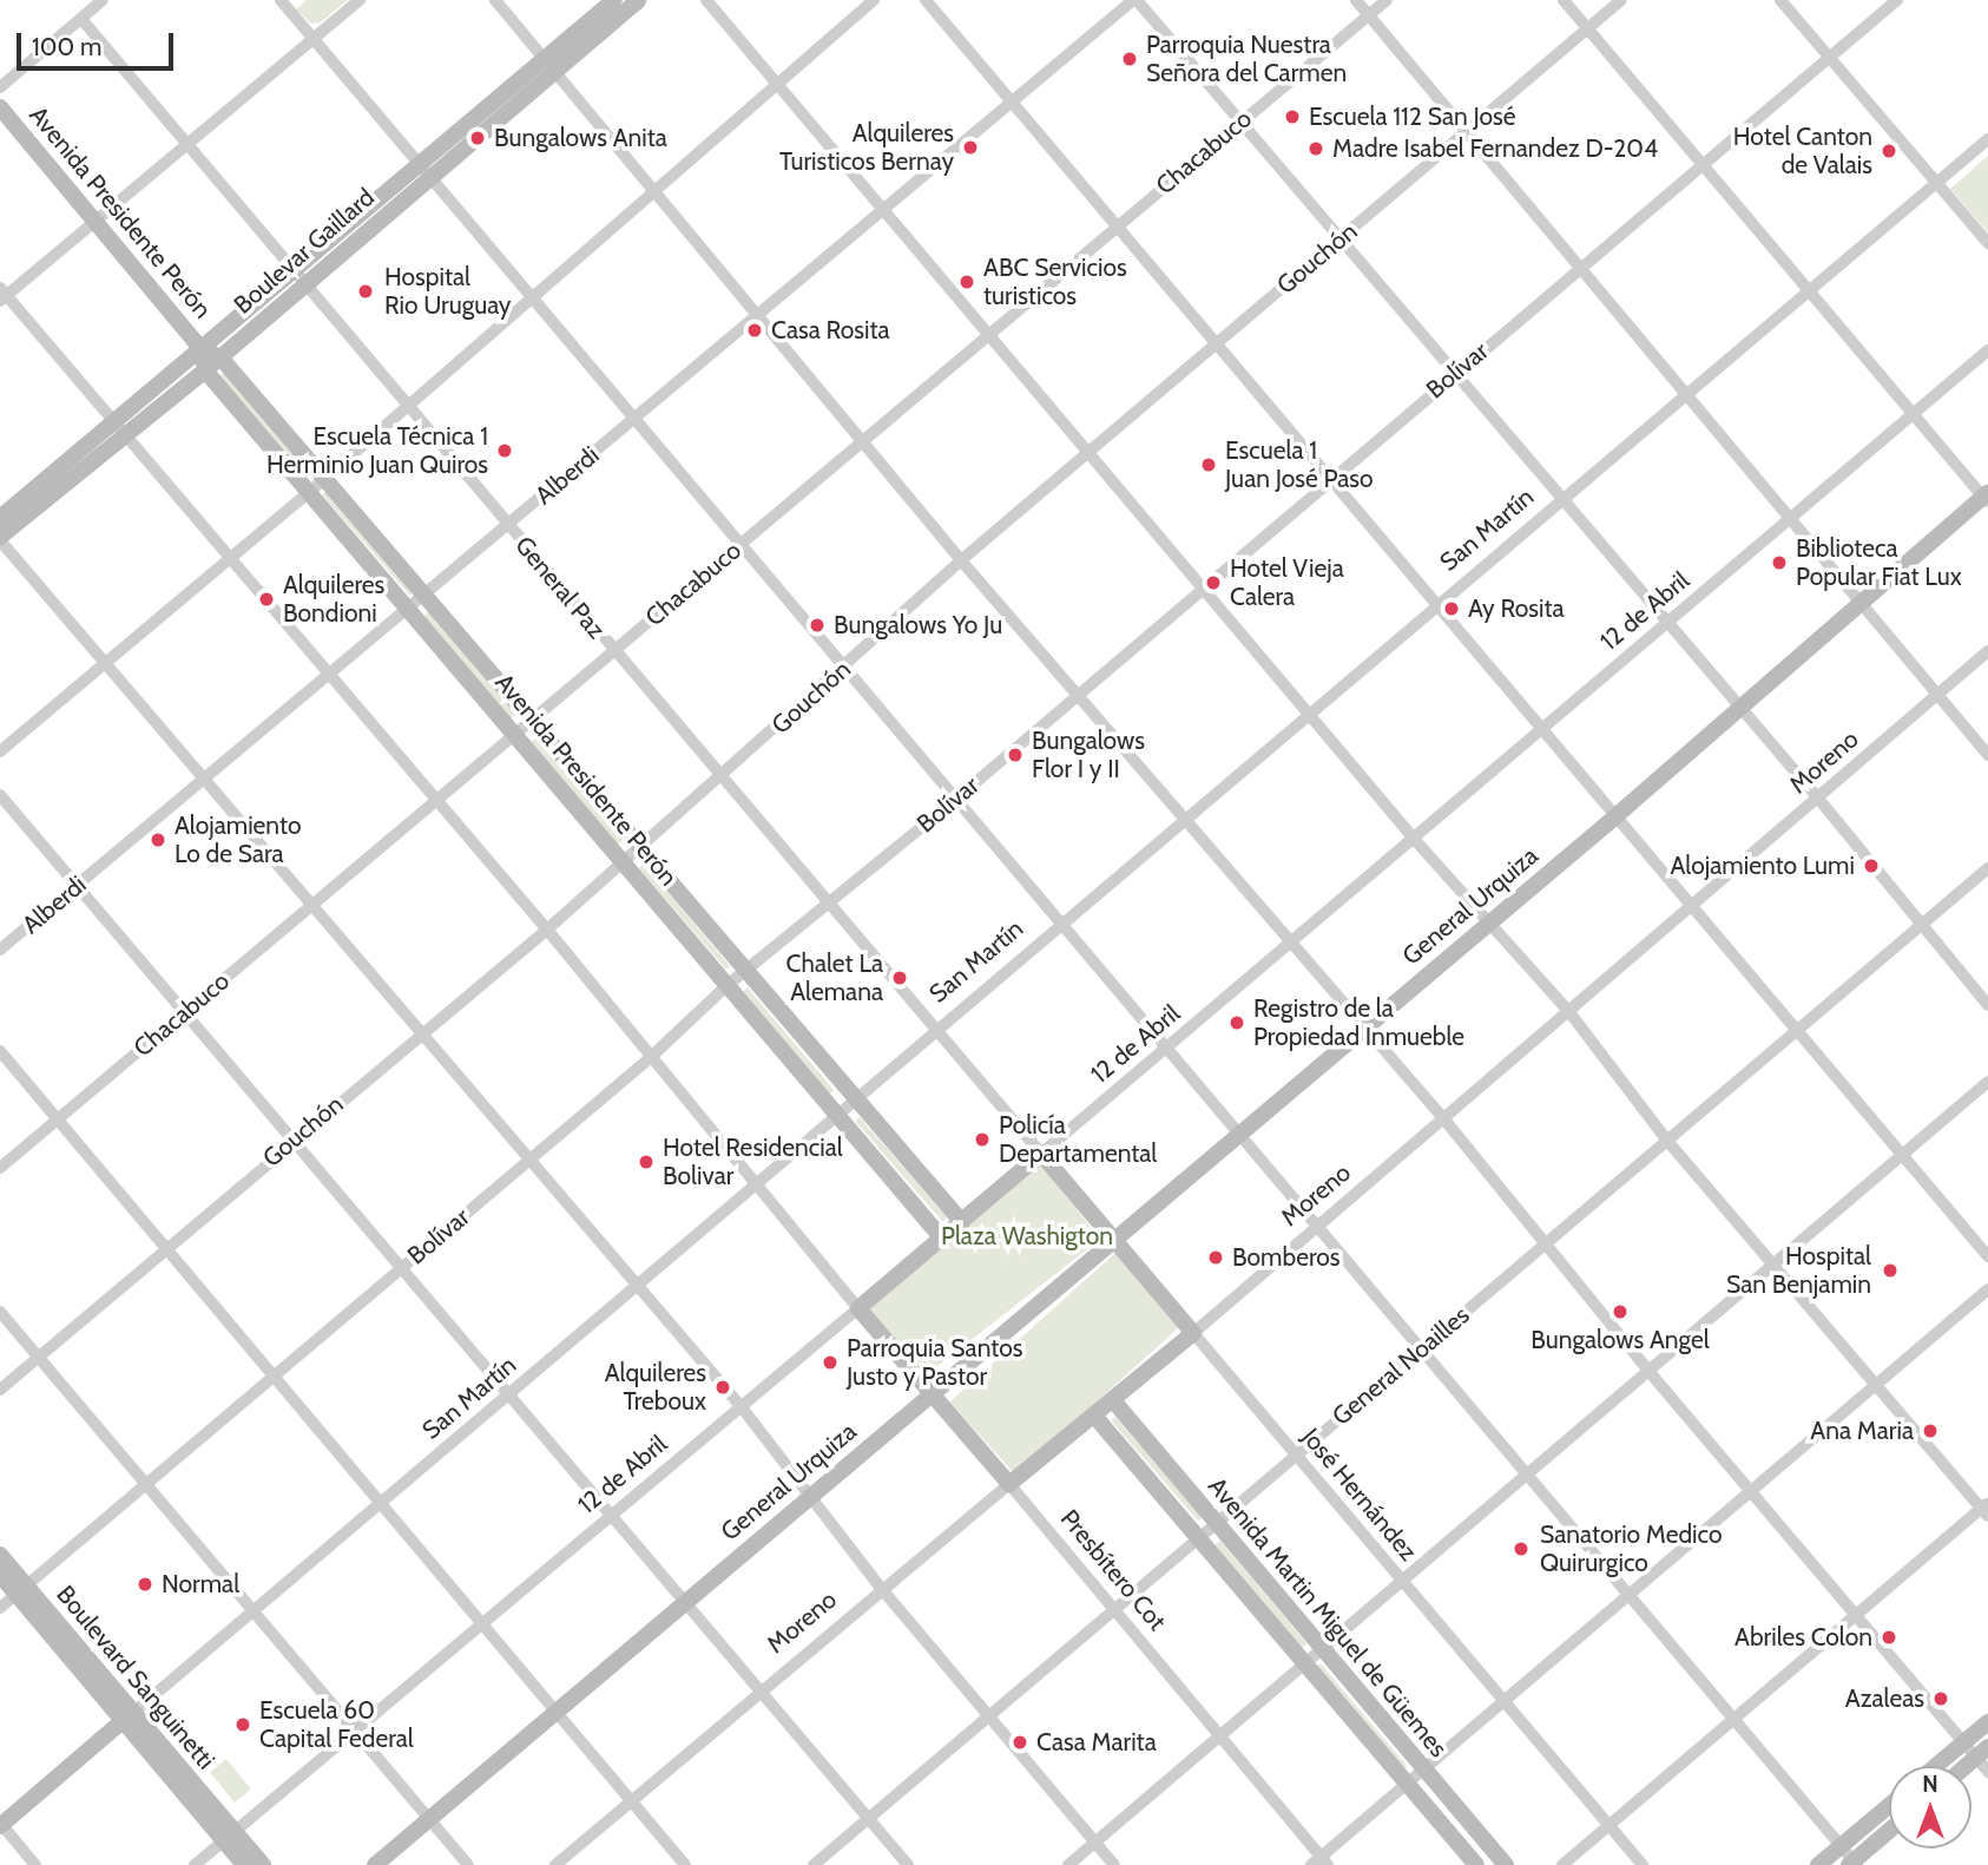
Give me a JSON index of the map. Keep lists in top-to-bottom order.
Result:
{
  "streets": {
    "main road": [
      "Avenida Presidente Perón",
      "Boulevar Gaillard",
      "San Martín",
      "12 de Abril",
      "Moreno",
      "General Urquiza",
      "José Hernández",
      "Presbítero Cot",
      "Avenida Martin Miguel de Güemes",
      "Boulevard Sanguinetti"
    ],
    "street": [
      "Chacabuco",
      "Gouchón",
      "Bolívar",
      "Alberdi",
      "General Paz",
      "General Noailles"
    ]
  },
  "crossings": [
    ["Chacabuco", "Avenida Presidente Perón"],
    ["Chacabuco", "General Paz"],
    ["Avenida Presidente Perón", "Boulevar Gaillard"],
    ["Avenida Presidente Perón", "Gouchón"],
    ["Avenida Presidente Perón", "Bolívar"],
    ["Avenida Presidente Perón", "Alberdi"],
    ["Avenida Presidente Perón", "San Martín"],
    ["Avenida Presidente Perón", "12 de Abril"],
    ["Boulevar Gaillard", "General Paz"],
    ["Gouchón", "General Paz"],
    ["Bolívar", "General Paz"],
    ["Bolívar", "Boulevard Sanguinetti"],
    ["Alberdi", "General Paz"],
    ["San Martín", "General Paz"],
    ["San Martín", "Boulevard Sanguinetti"],
    ["General Paz", "12 de Abril"],
    ["General Paz", "José Hernández"],
    ["12 de Abril", "José Hernández"],
    ["12 de Abril", "Presbítero Cot"],
    ["12 de Abril", "Boulevard Sanguinetti"],
    ["Moreno", "José Hernández"],
    ["Moreno", "Presbítero Cot"],
    ["Moreno", "Avenida Martin Miguel de Güemes"],
    ["General Urquiza", "José Hernández"],
    ["General Urquiza", "Presbítero Cot"],
    ["General Noailles", "José Hernández"],
    ["General Noailles", "Presbítero Cot"],
    ["General Noailles", "Avenida Martin Miguel de Güemes"]
  ],
  "parks": ["Plaza Washigton"],
  "places": [
    "Parroquia Nuestra Señora del Carmen",
    "Escuela 112 San José",
    "Bungalows Anita",
    "Alquileres Turisticos Bernay",
    "Madre Isabel Fernandez D-204",
    "Hotel Canton de Valais",
    "ABC Servicios turisticos",
    "Hospital Rio Uruguay",
    "Casa Rosita",
    "Escuela Técnica 1 Herminio Juan Quiros",
    "Escuela 1 Juan José Paso",
    "Biblioteca Popular Fiat Lux",
    "Hotel Vieja Calera",
    "Alquileres Bondioni",
    "Ay Rosita",
    "Bungalows Yo Ju",
    "Bungalows Flor I y II",
    "Alojamiento Lo de Sara",
    "Alojamiento Lumi",
    "Chalet La Alemana",
    "Registro de la Propiedad Inmueble",
    "Policía Departamental",
    "Hotel Residencial Bolivar",
    "Bomberos",
    "Hospital San Benjamin",
    "Bungalows Angel",
    "Parroquia Santos Justo y Pastor",
    "Alquileres Treboux",
    "Ana Maria",
    "Sanatorio Medico Quirurgico",
    "Normal",
    "Abriles Colon",
    "Azaleas",
    "Escuela 60 Capital Federal",
    "Casa Marita"
  ],
  "scale_bar": "100 m",
  "north": "top"
}
